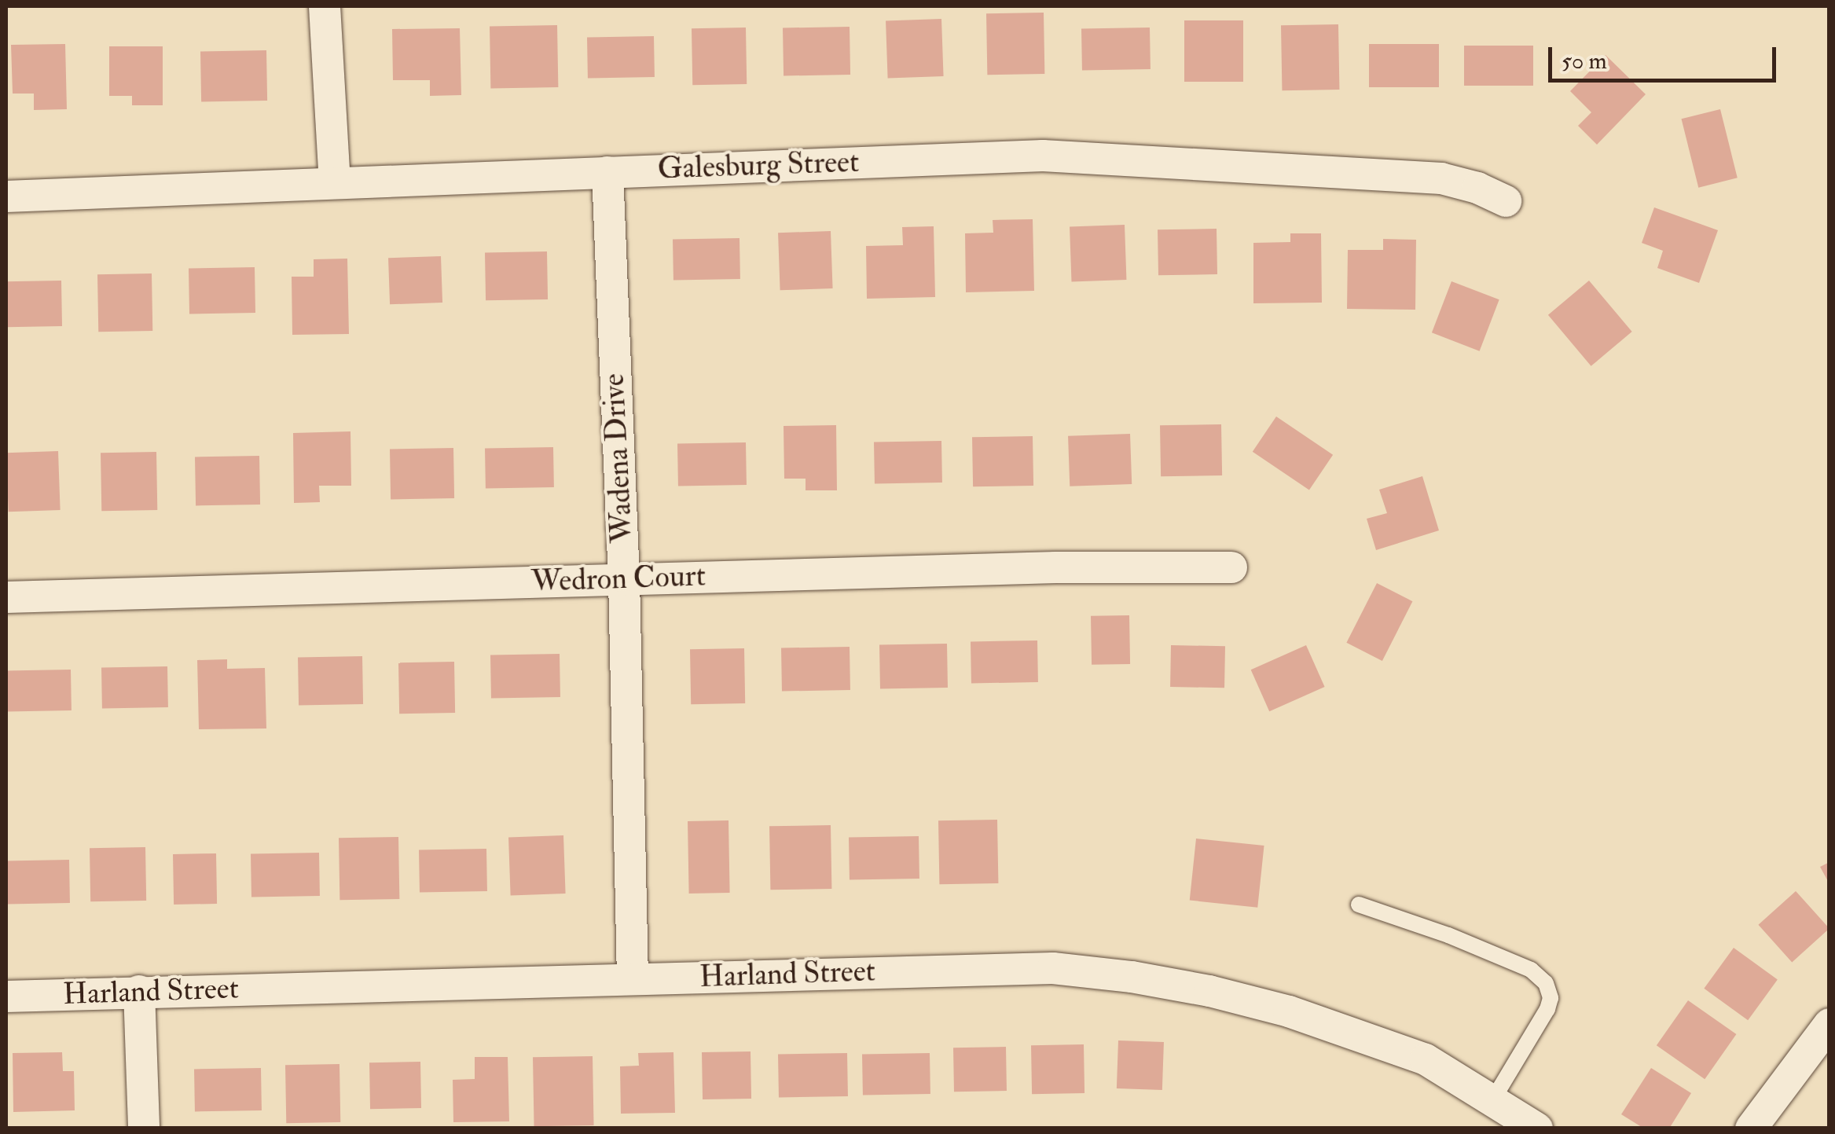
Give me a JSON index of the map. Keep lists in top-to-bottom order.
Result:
{
  "streets": {
    "street": [
      "Galesburg Street",
      "Wadena Drive",
      "Wedron Court",
      "Harland Street"
    ]
  },
  "crossings": [
    ["Galesburg Street", "Wadena Drive"],
    ["Wadena Drive", "Wedron Court"],
    ["Wadena Drive", "Harland Street"]
  ],
  "scale_bar": "50 m"
}
